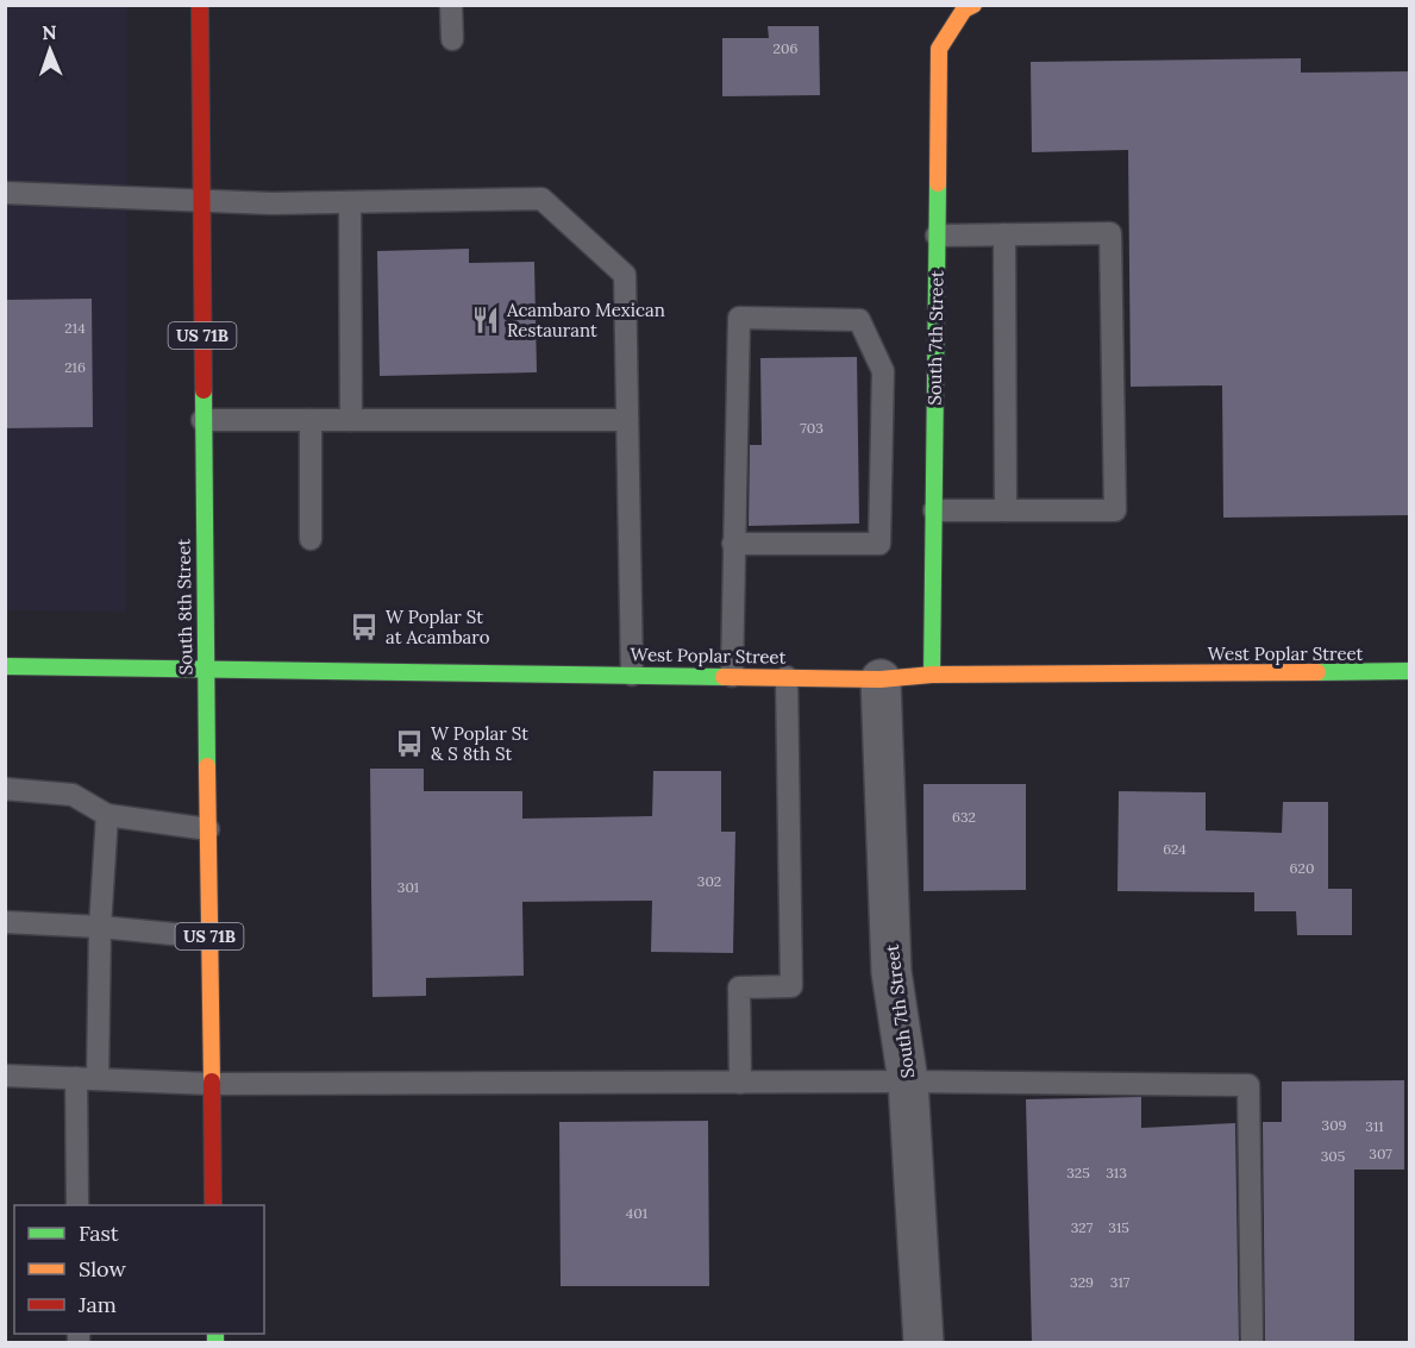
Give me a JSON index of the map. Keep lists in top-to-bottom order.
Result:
{
  "streets": {
    "street": [
      "US 71B",
      "South 7th Street",
      "South 8th Street",
      "West Poplar Street"
    ]
  },
  "crossings": [
    ["South 7th Street", "West Poplar Street"],
    ["South 8th Street", "West Poplar Street"]
  ],
  "places": {
    "restaurant": ["Acambaro Mexican Restaurant"],
    "bus stop": ["W Poplar St at Acambaro", "W Poplar St & S 8th St"]
  },
  "house_numbers": [
    "206",
    "214",
    "216",
    "703",
    "632",
    "624",
    "620",
    "302",
    "301",
    "309",
    "311",
    "307",
    "305",
    "325",
    "313",
    "401",
    "327",
    "315",
    "329",
    "317"
  ],
  "legend": ["Fast", "Slow", "Jam"],
  "north": "top"
}
